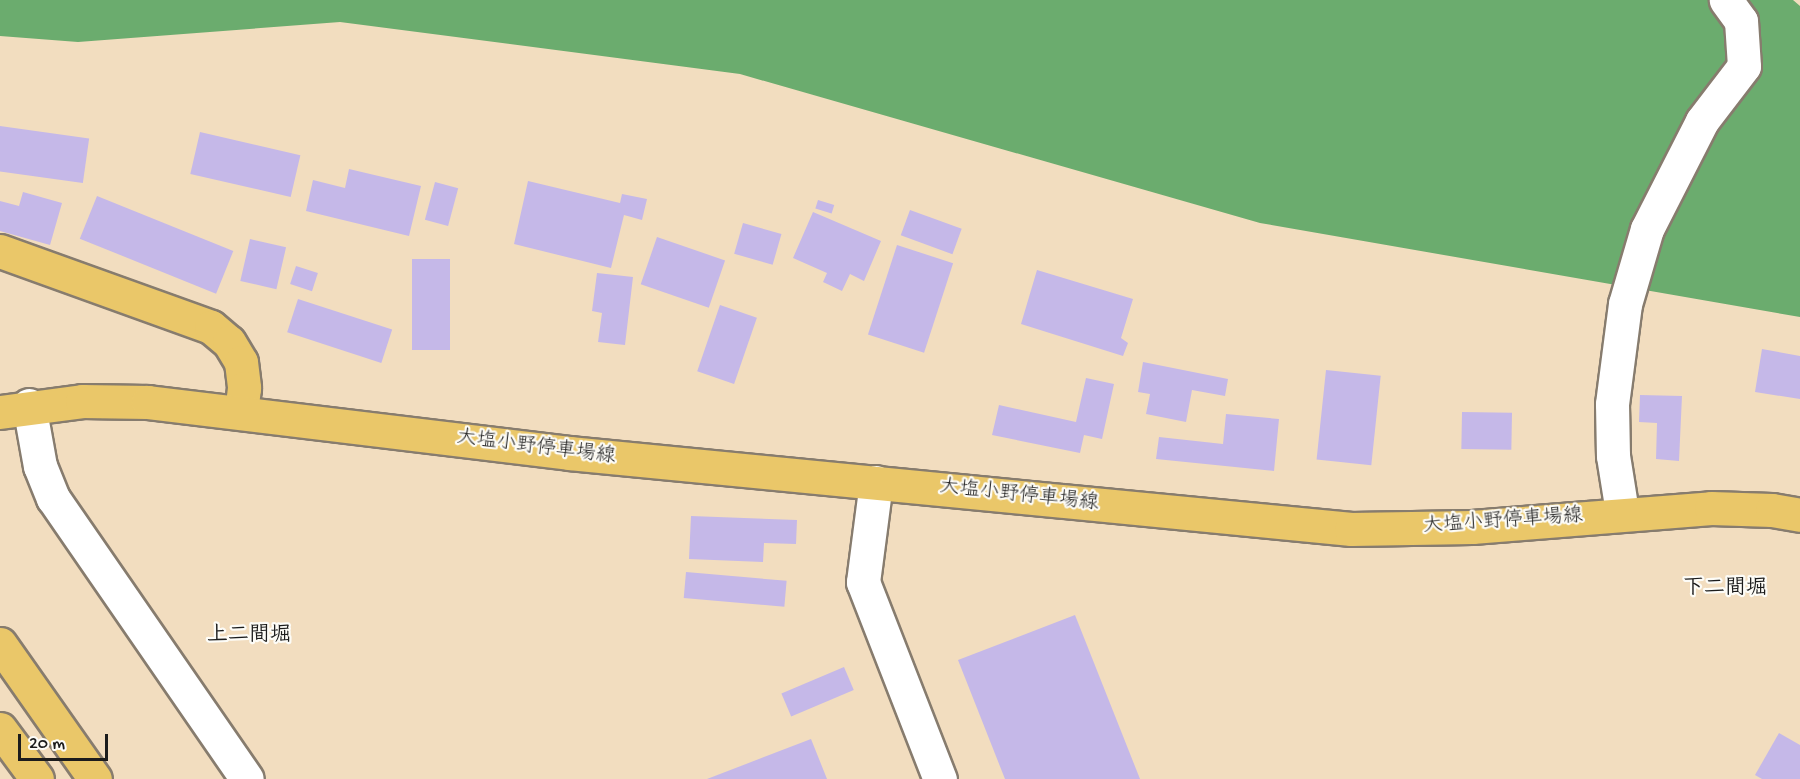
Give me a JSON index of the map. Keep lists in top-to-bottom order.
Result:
{
  "streets": {
    "main road": ["大塩小野停車場線"]
  },
  "districts": ["下二間堀", "上二間堀"],
  "scale_bar": "20 m"
}
